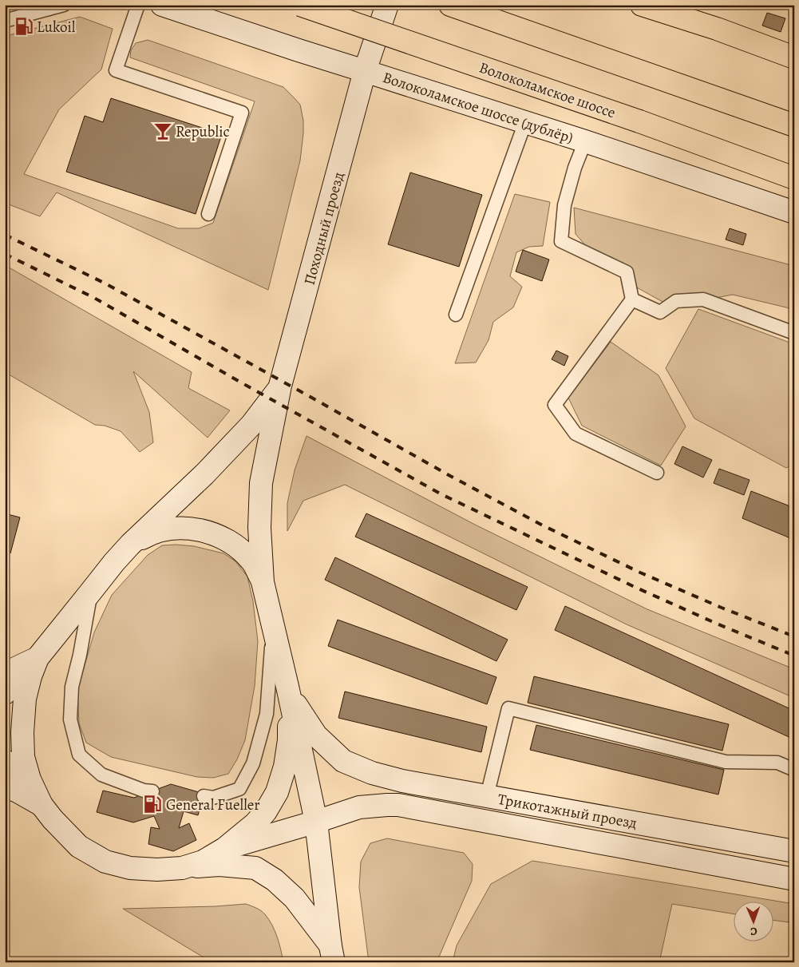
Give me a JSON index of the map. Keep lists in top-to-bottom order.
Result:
{
  "streets": {
    "main road": [
      "Волоколамское шоссе",
      "Волоколамское шоссе (дублёр)",
      "Походный проезд",
      "Трикотажный проезд"
    ]
  },
  "crossings": [
    ["Волоколамское шоссе (дублёр)", "Походный проезд"]
  ],
  "places": {
    "fuel station": ["Lukoil", "General Fueller"],
    "bar": ["Republic"]
  },
  "north": "bottom"
}
